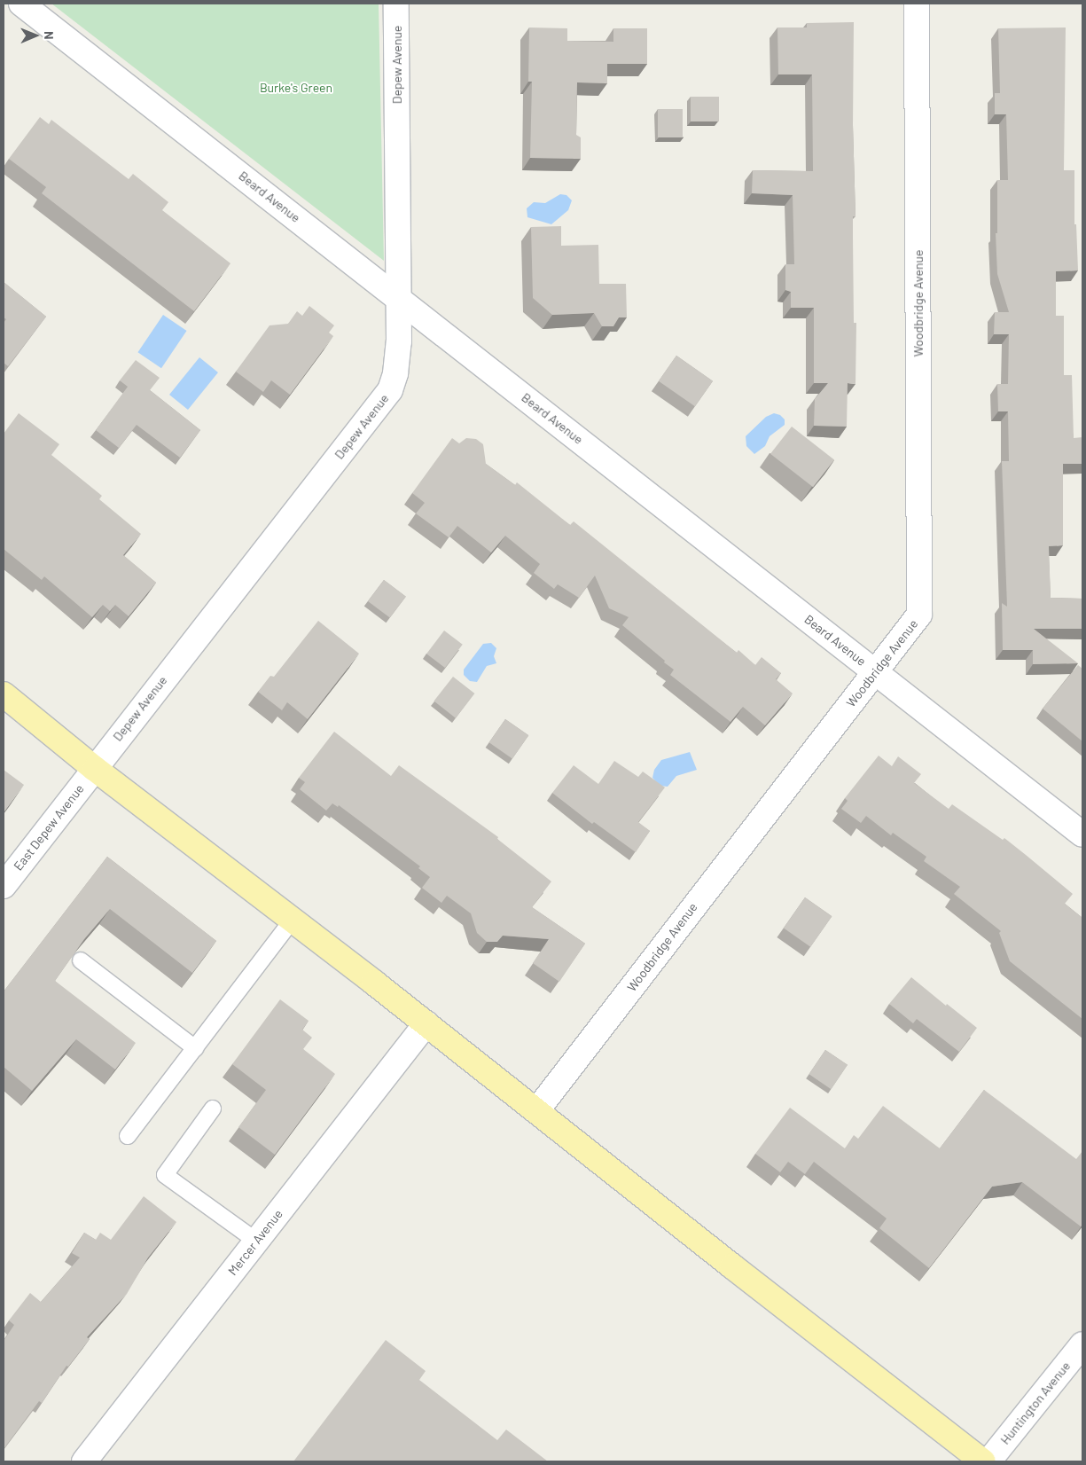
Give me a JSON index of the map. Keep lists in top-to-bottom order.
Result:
{
  "streets": {
    "street": [
      "Depew Avenue",
      "Beard Avenue",
      "Woodbridge Avenue",
      "East Depew Avenue",
      "Mercer Avenue",
      "Huntington Avenue"
    ]
  },
  "crossings": [
    ["Depew Avenue", "Beard Avenue"],
    ["Depew Avenue", "East Depew Avenue"],
    ["Beard Avenue", "Woodbridge Avenue"]
  ],
  "parks": ["Burke's Green"],
  "north": "right"
}
